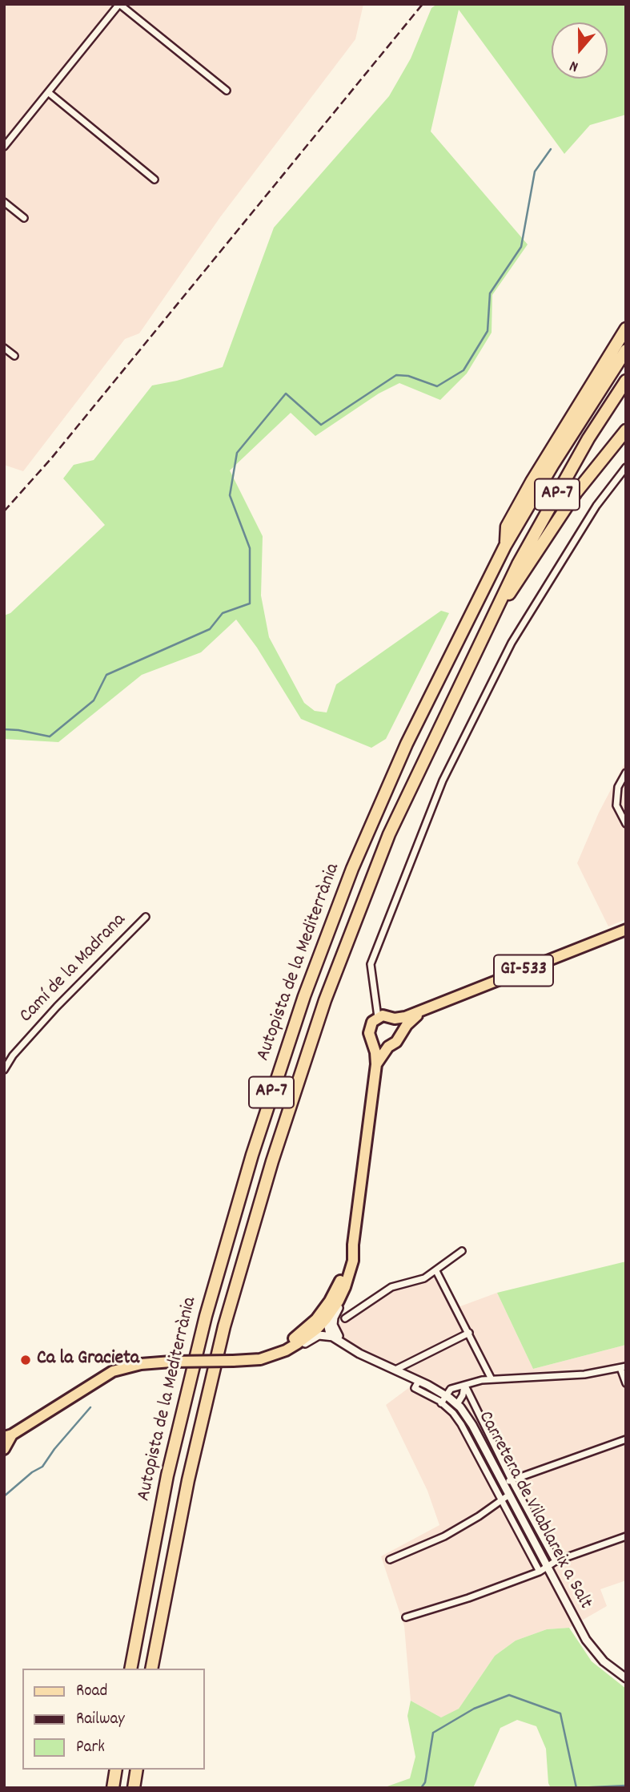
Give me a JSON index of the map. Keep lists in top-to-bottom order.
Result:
{
  "streets": {
    "highway": ["AP-7", "Autopista de la Mediterrània"],
    "main road": ["GI-533"],
    "street": ["Camí de la Madrana", "Carretera de Vilablareix a Salt"]
  },
  "places": ["Ca la Gracieta"],
  "legend": ["Road", "Railway", "Park"],
  "north": "bottom"
}
